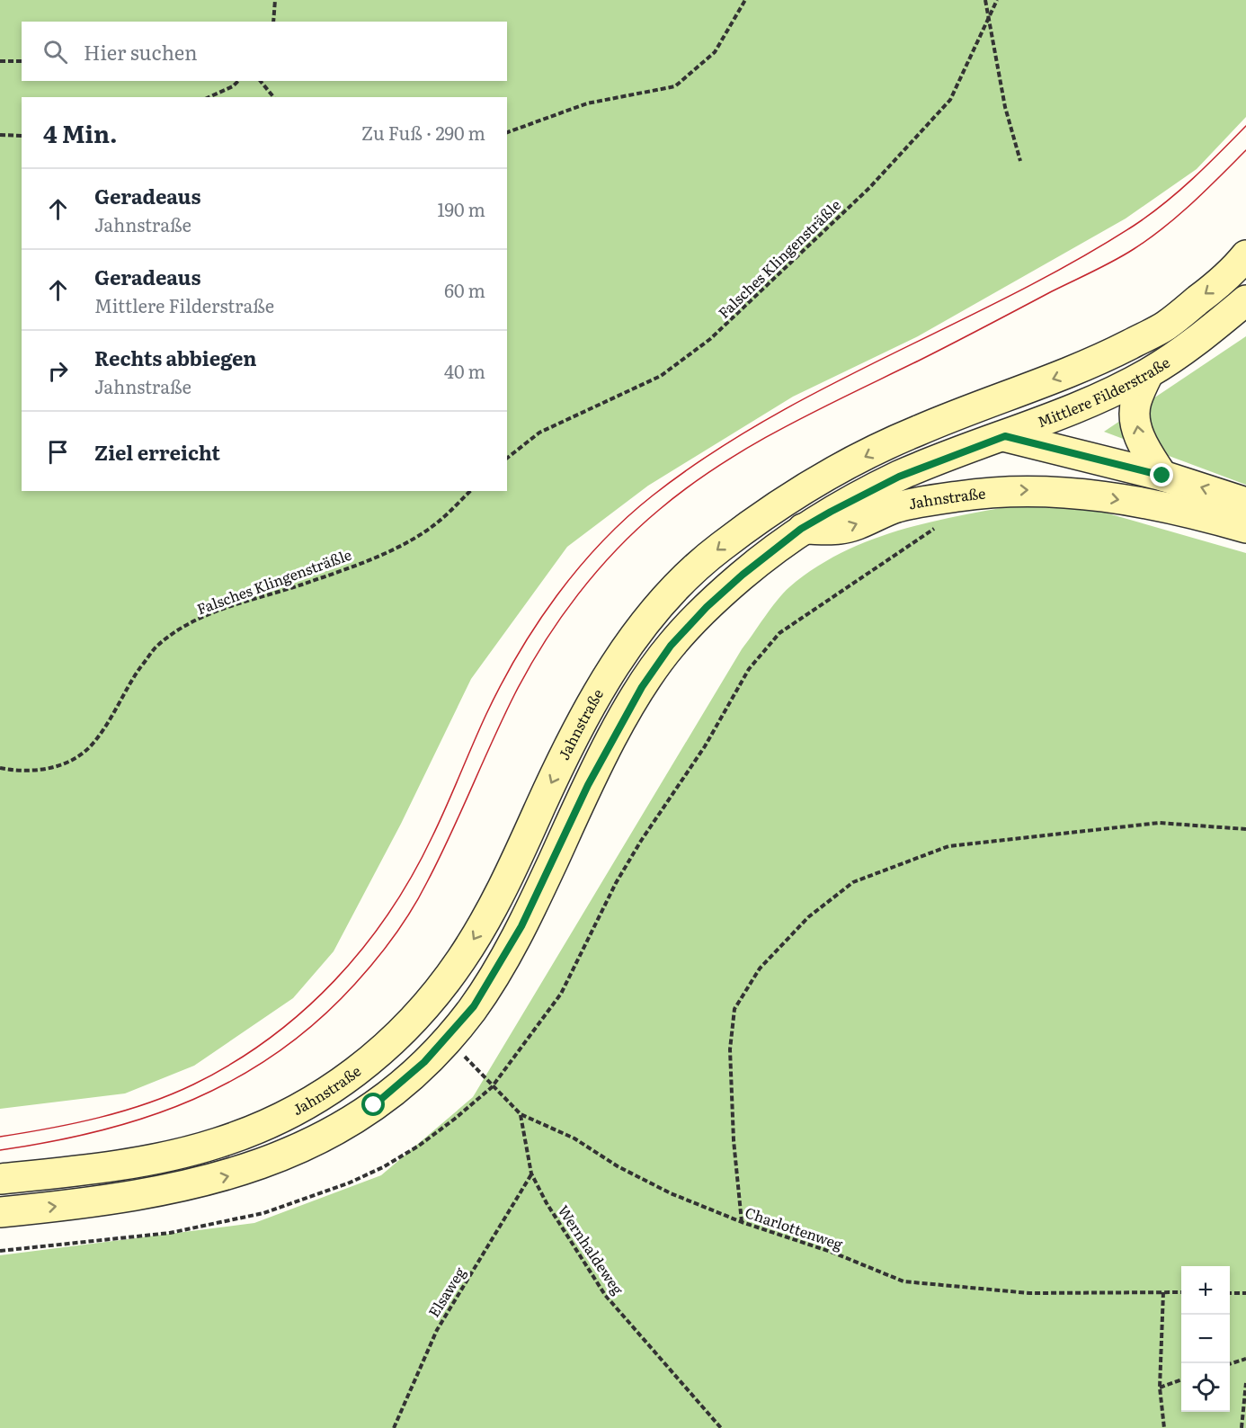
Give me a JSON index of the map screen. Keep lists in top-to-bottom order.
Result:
{
  "streets": {
    "main road": ["Mittlere Filderstraße", "Jahnstraße"],
    "path": [
      "Falsches Klingensträßle",
      "Charlottenweg",
      "Wernhaldeweg",
      "Elsaweg"
    ]
  },
  "crossings": [
    ["Mittlere Filderstraße", "Jahnstraße"],
    ["Charlottenweg", "Wernhaldeweg"],
    ["Wernhaldeweg", "Elsaweg"]
  ],
  "page": {
    "search": "Hier suchen",
    "heading": ["4 Min.", "Zu Fuß · 290 m"],
    "list": [
      ["Geradeaus", "Jahnstraße", "190 m"],
      ["Geradeaus", "Mittlere Filderstraße", "60 m"],
      ["Rechts abbiegen", "Jahnstraße", "40 m"],
      "Ziel erreicht"
    ],
    "map_buttons": ["+", "−"]
  }
}
